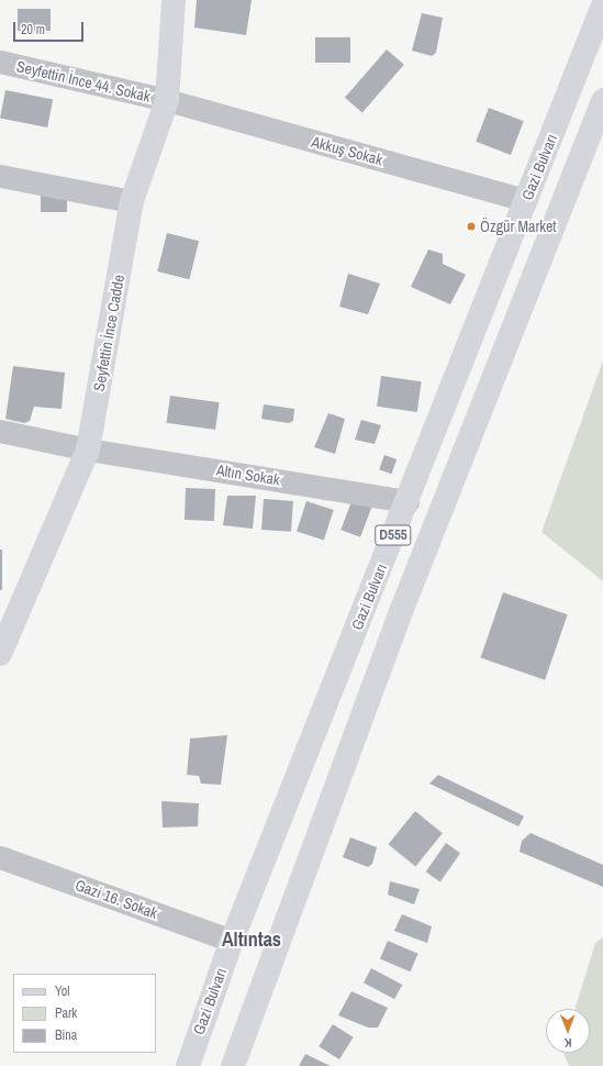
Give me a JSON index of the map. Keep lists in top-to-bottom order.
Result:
{
  "streets": {
    "main road": ["Gazi Bulvarı", "Seyfettin İnce Cadde", "D555"],
    "street": [
      "Seyfettin İnce 44. Sokak",
      "Akkuş Sokak",
      "Altın Sokak",
      "Gazi 16. Sokak"
    ]
  },
  "crossings": [
    ["Seyfettin İnce 44. Sokak", "Akkuş Sokak"],
    ["Seyfettin İnce 44. Sokak", "Seyfettin İnce Cadde"],
    ["Akkuş Sokak", "Gazi Bulvarı"],
    ["Akkuş Sokak", "Seyfettin İnce Cadde"],
    ["Gazi Bulvarı", "Altın Sokak"],
    ["Gazi Bulvarı", "Gazi 16. Sokak"],
    ["Seyfettin İnce Cadde", "Altın Sokak"]
  ],
  "districts": ["Altıntas"],
  "places": ["Özgür Market"],
  "legend": ["Yol", "Park", "Bina"],
  "scale_bar": "20 m",
  "north": "bottom"
}
